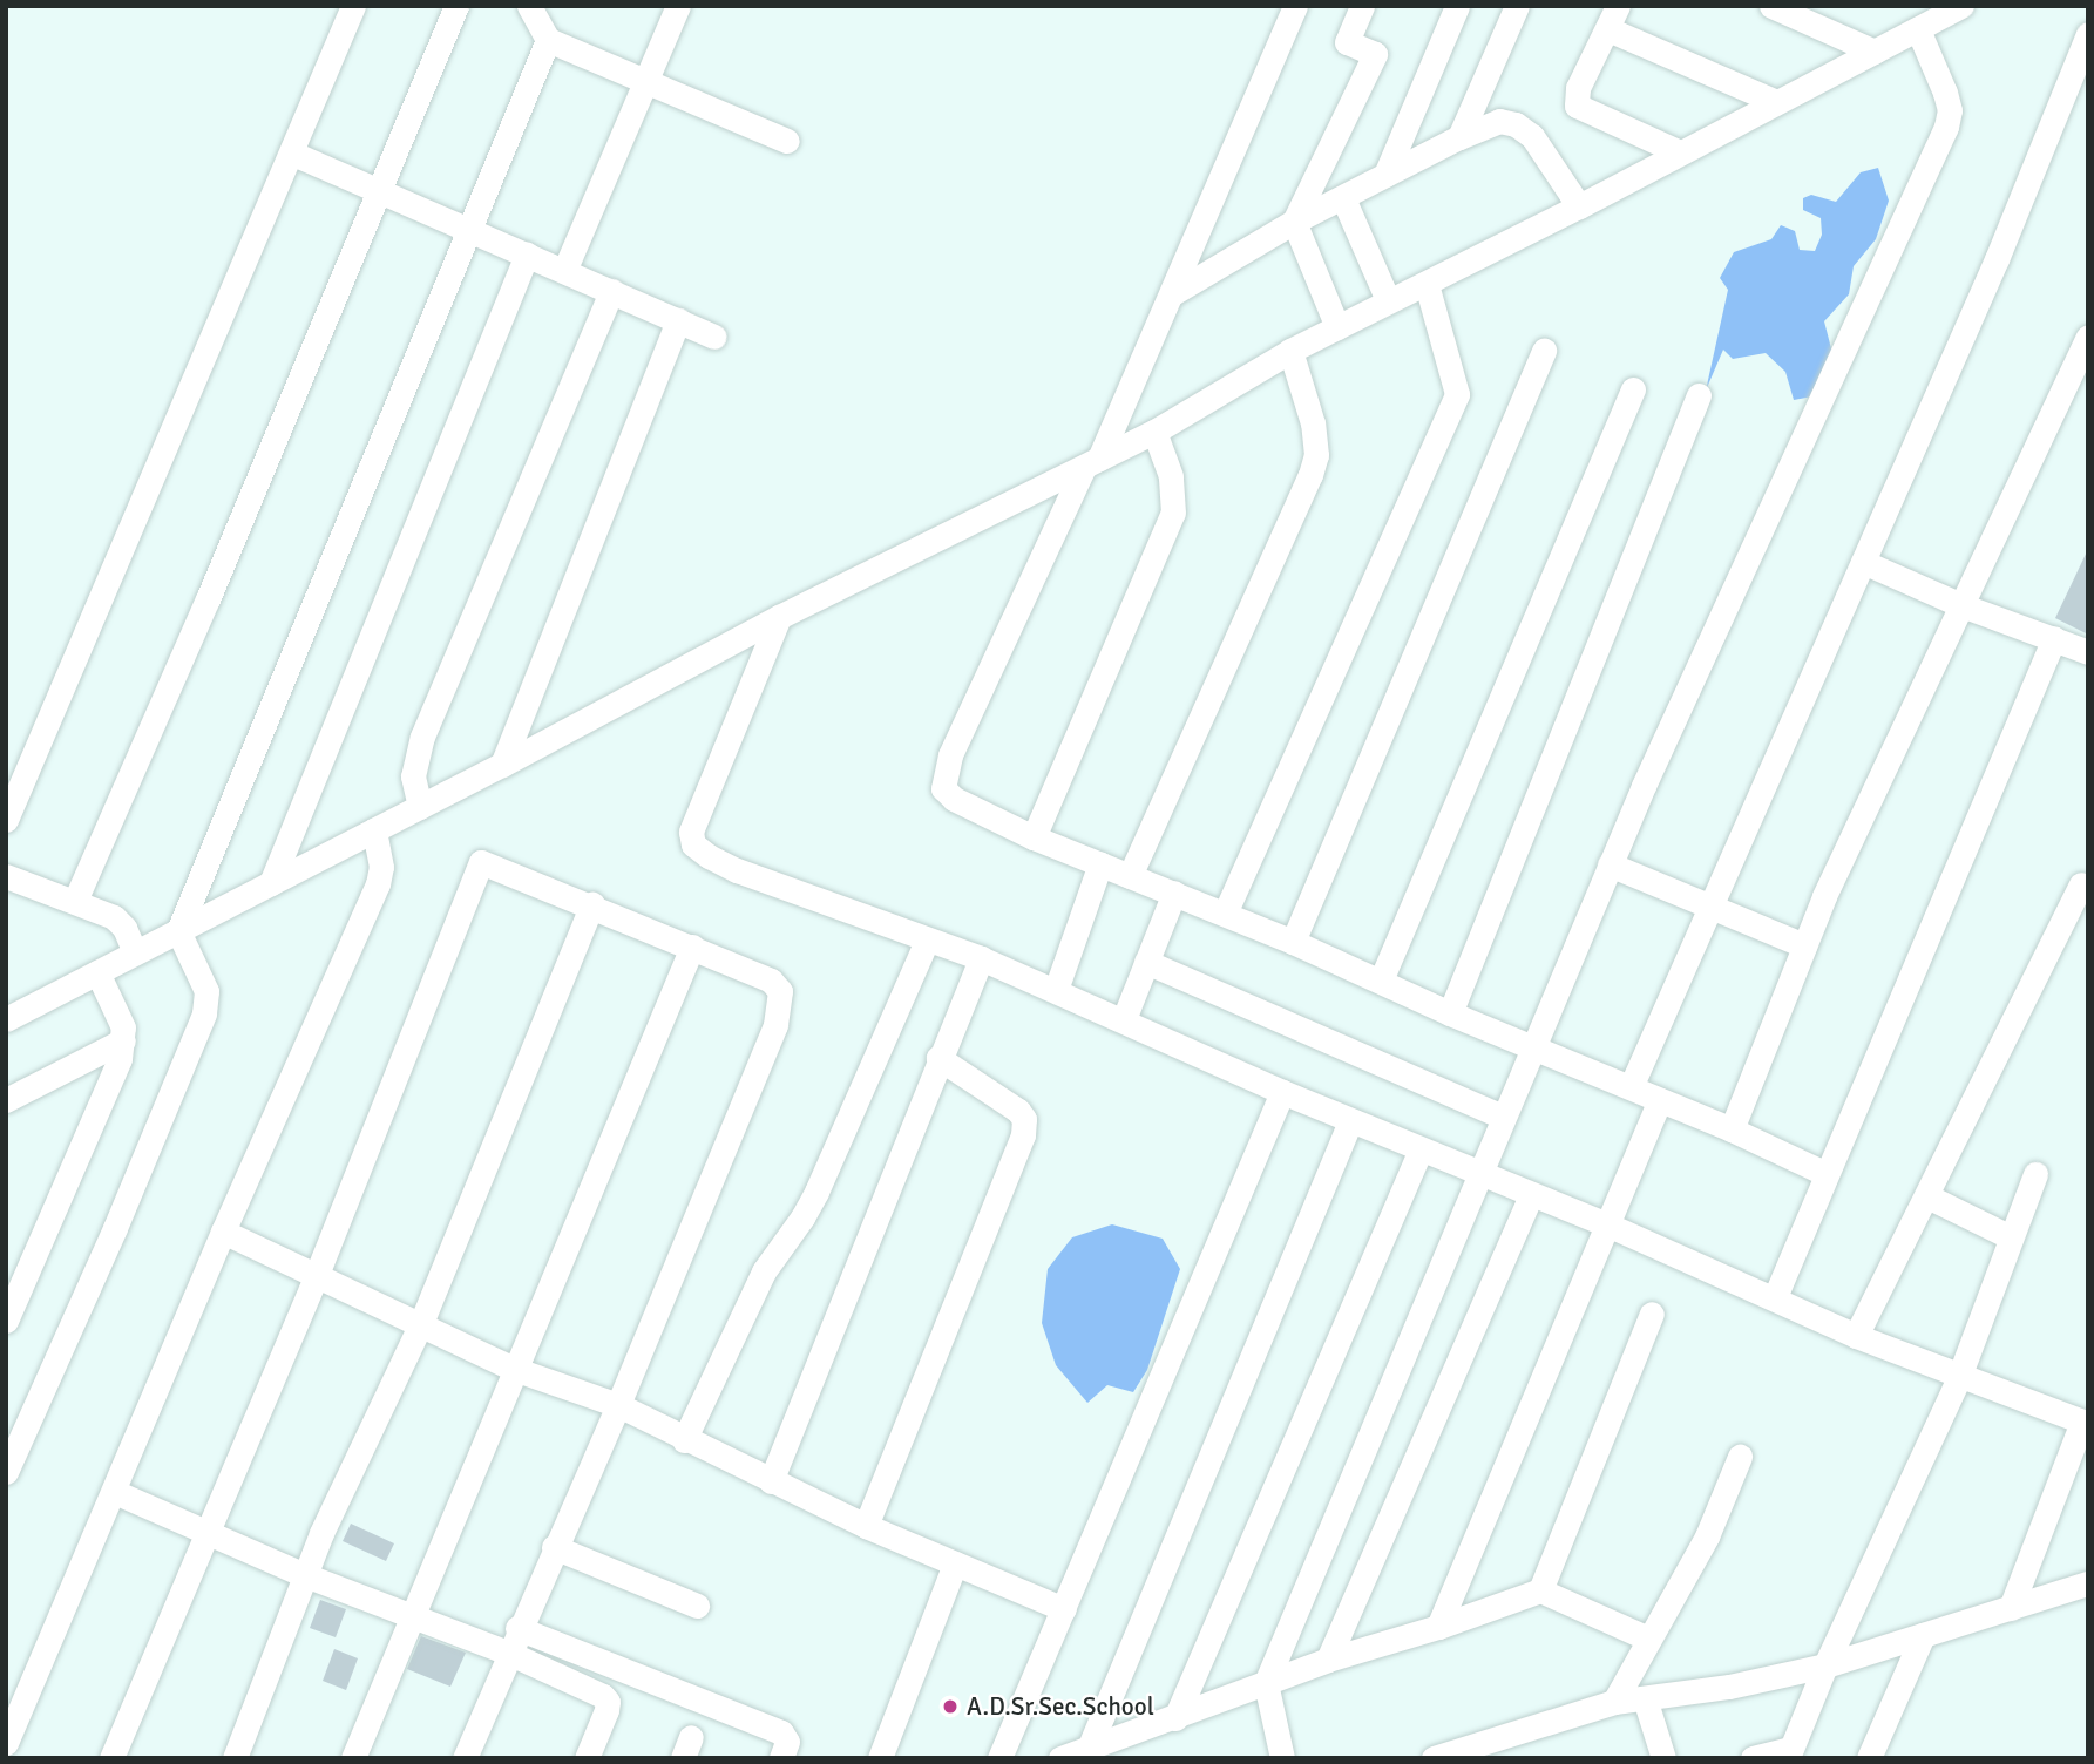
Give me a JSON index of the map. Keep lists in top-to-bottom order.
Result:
{
  "places": ["A.D.Sr.Sec.School"]
}
